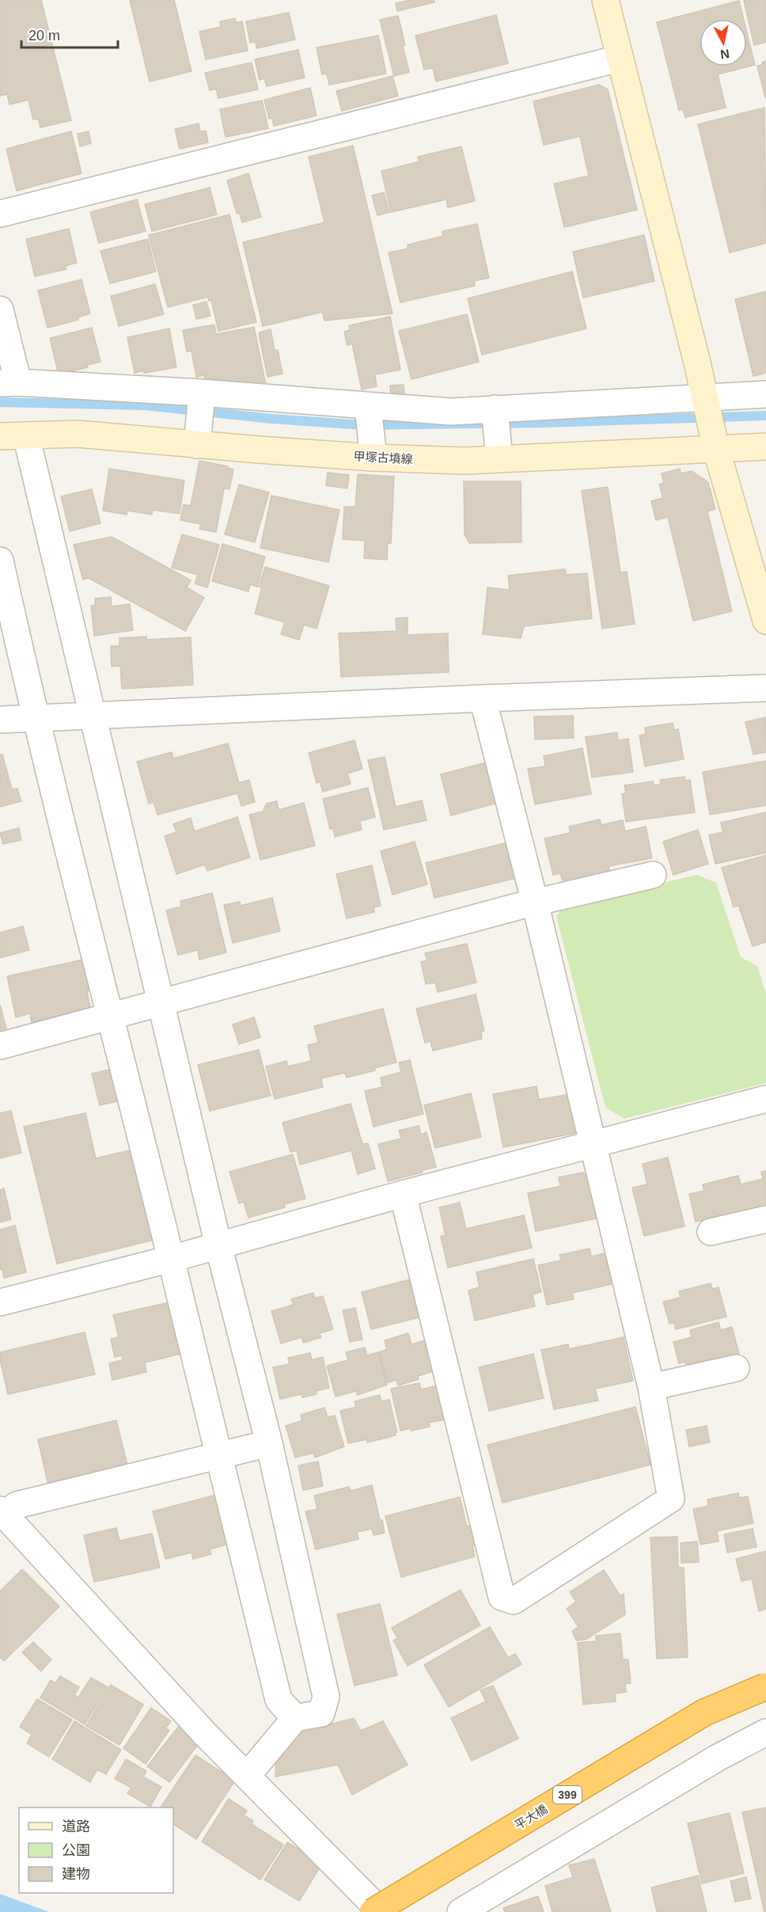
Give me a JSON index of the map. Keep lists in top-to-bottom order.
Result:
{
  "streets": {
    "highway": ["399", "平大橋"],
    "main road": ["甲塚古墳線"]
  },
  "legend": ["道路", "公園", "建物"],
  "scale_bar": "20 m",
  "north": "bottom"
}
